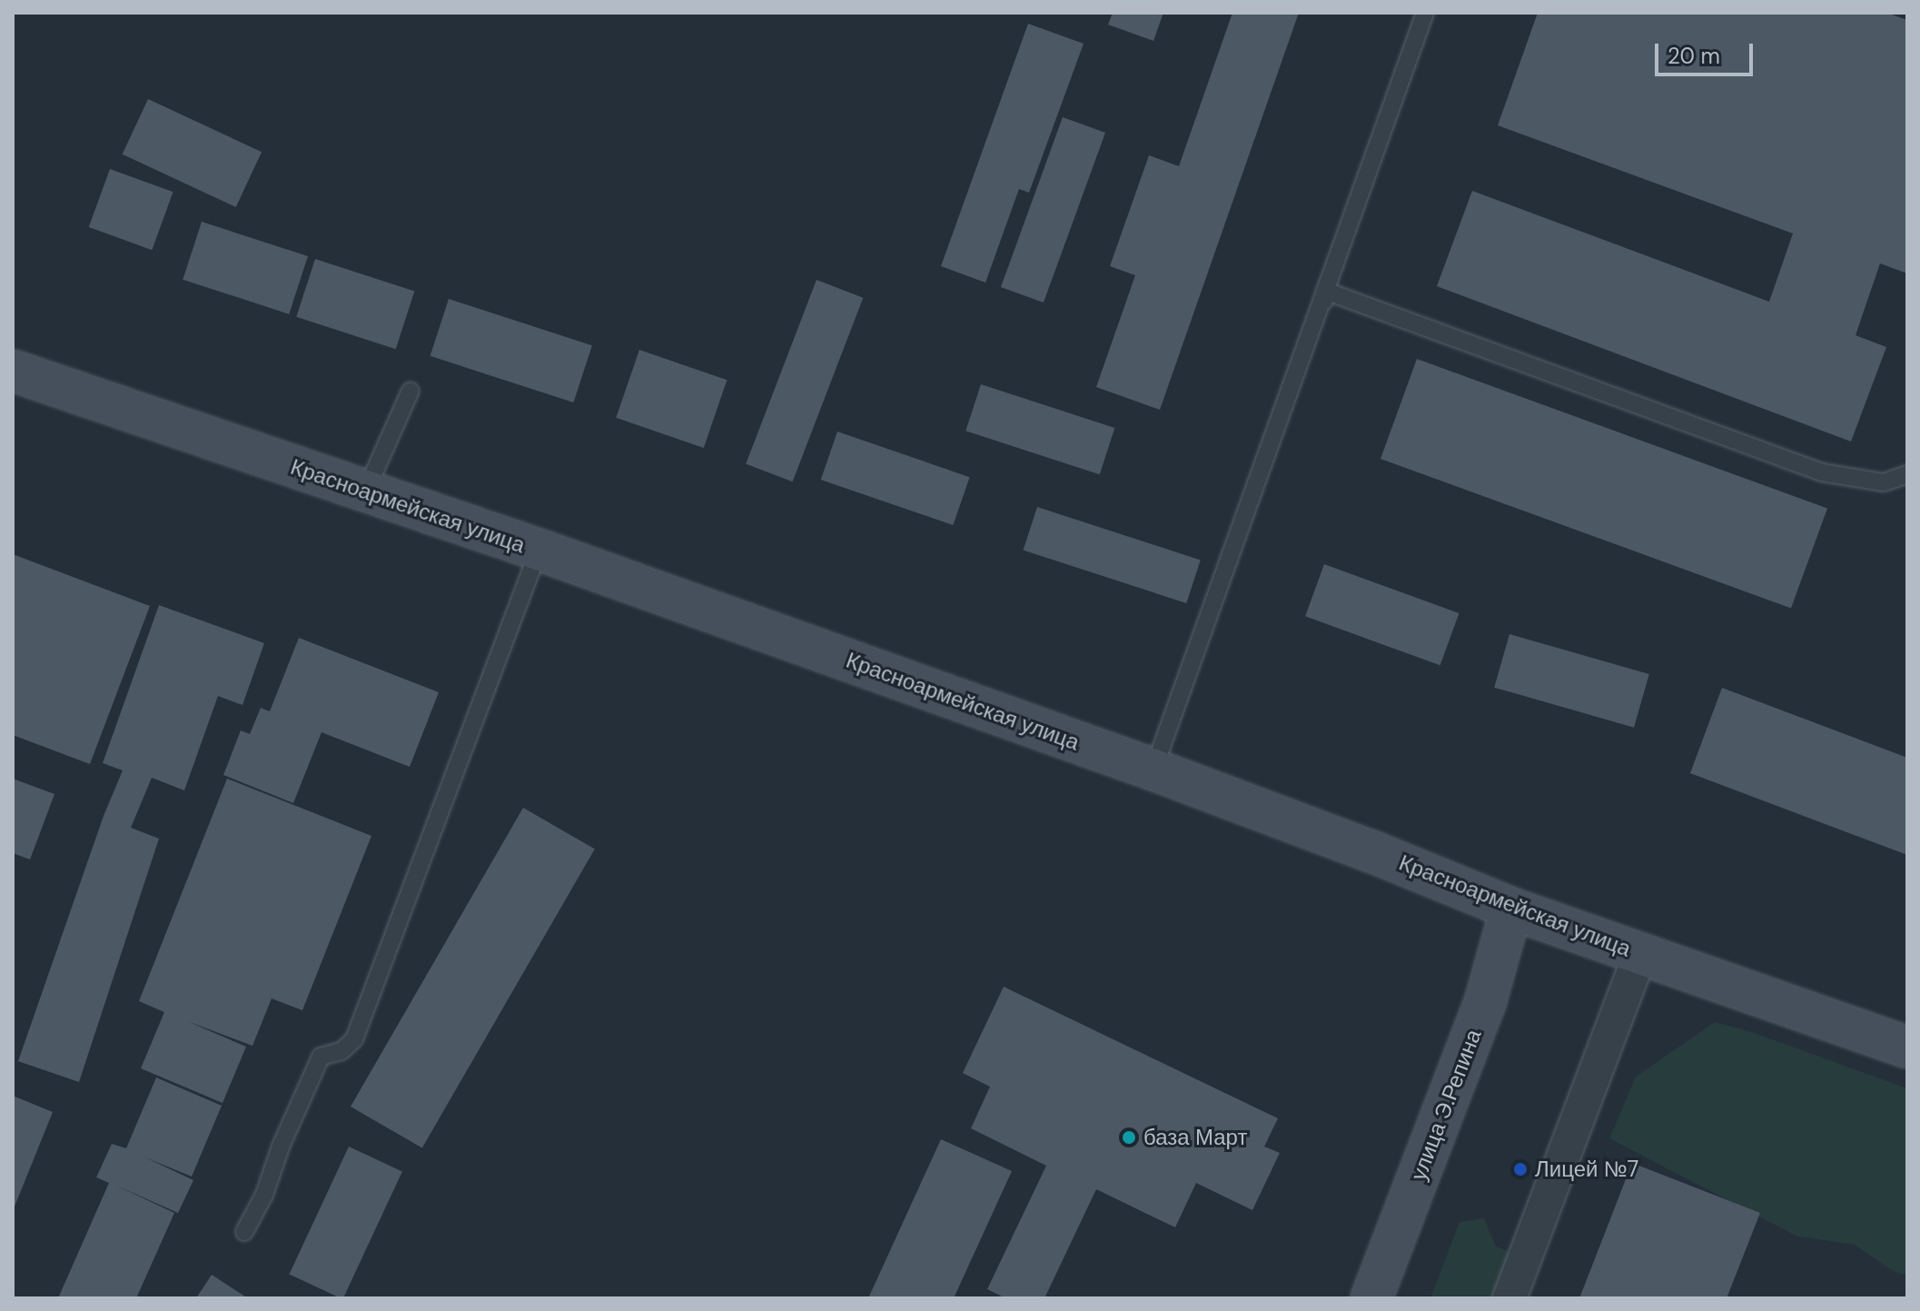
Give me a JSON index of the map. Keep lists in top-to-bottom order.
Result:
{
  "streets": {
    "main road": ["Красноармейская улица", "улица Э.Репина"]
  },
  "crossings": [
    ["Красноармейская улица", "улица Э.Репина"]
  ],
  "places": ["база Март", "Лицей №7"],
  "scale_bar": "20 m"
}
